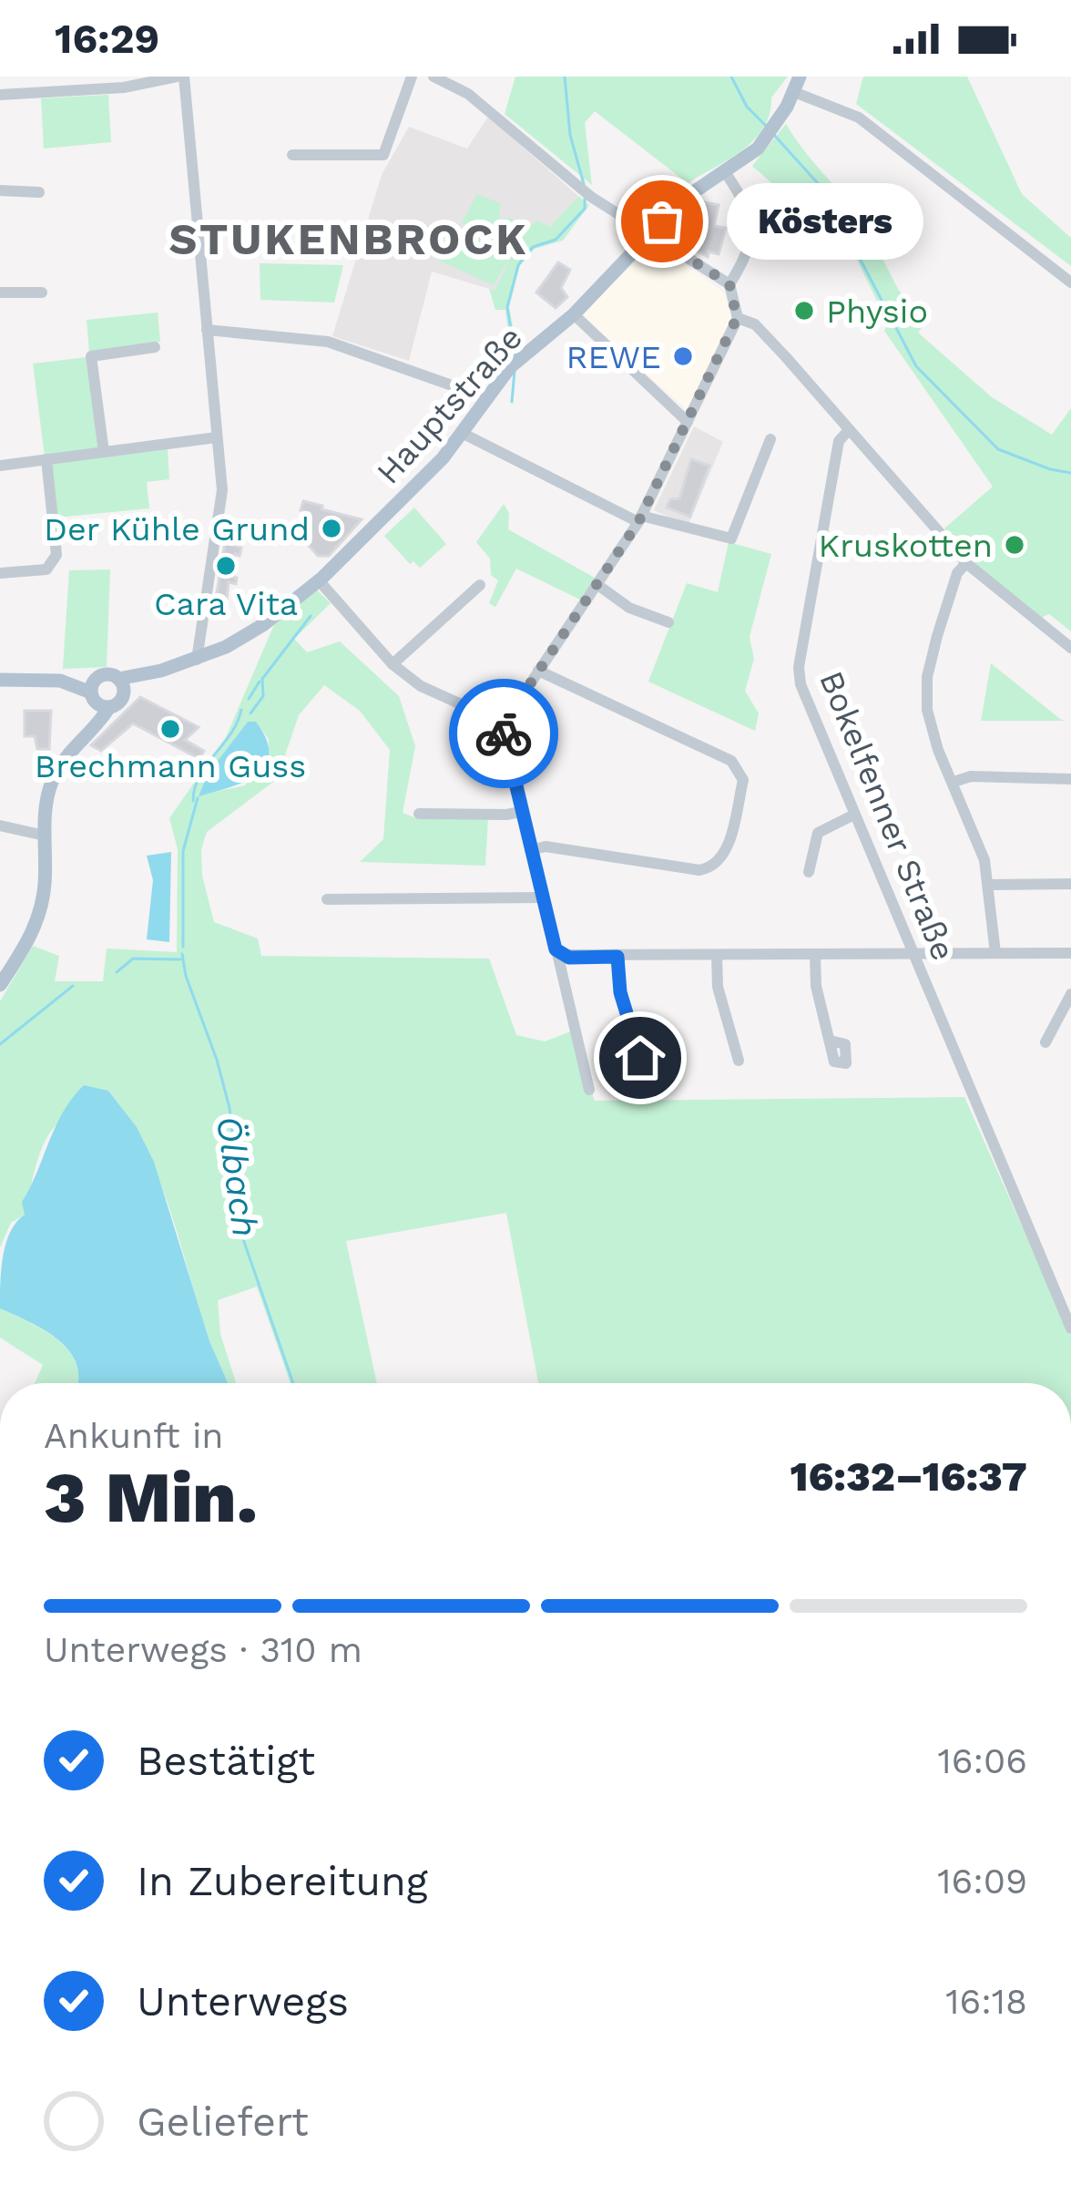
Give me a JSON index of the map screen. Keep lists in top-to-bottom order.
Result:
{
  "streets": {
    "main road": ["Hauptstraße"],
    "street": ["Bokelfenner Straße"]
  },
  "districts": ["STUKENBROCK"],
  "water": ["Ölbach"],
  "places": [
    "Kösters",
    "Physio",
    "REWE",
    "Der Kühle Grund",
    "Kruskotten",
    "Cara Vita",
    "Brechmann Guss"
  ],
  "page": {
    "status": "16:29",
    "bubble": "Kösters",
    "heading": ["3 Min.", "Ankunft in", "16:32–16:37"],
    "bar": "Unterwegs · 310 m",
    "list": [
      ["Bestätigt", "16:06"],
      ["In Zubereitung", "16:09"],
      ["Unterwegs", "16:18"],
      "Geliefert"
    ]
  }
}
